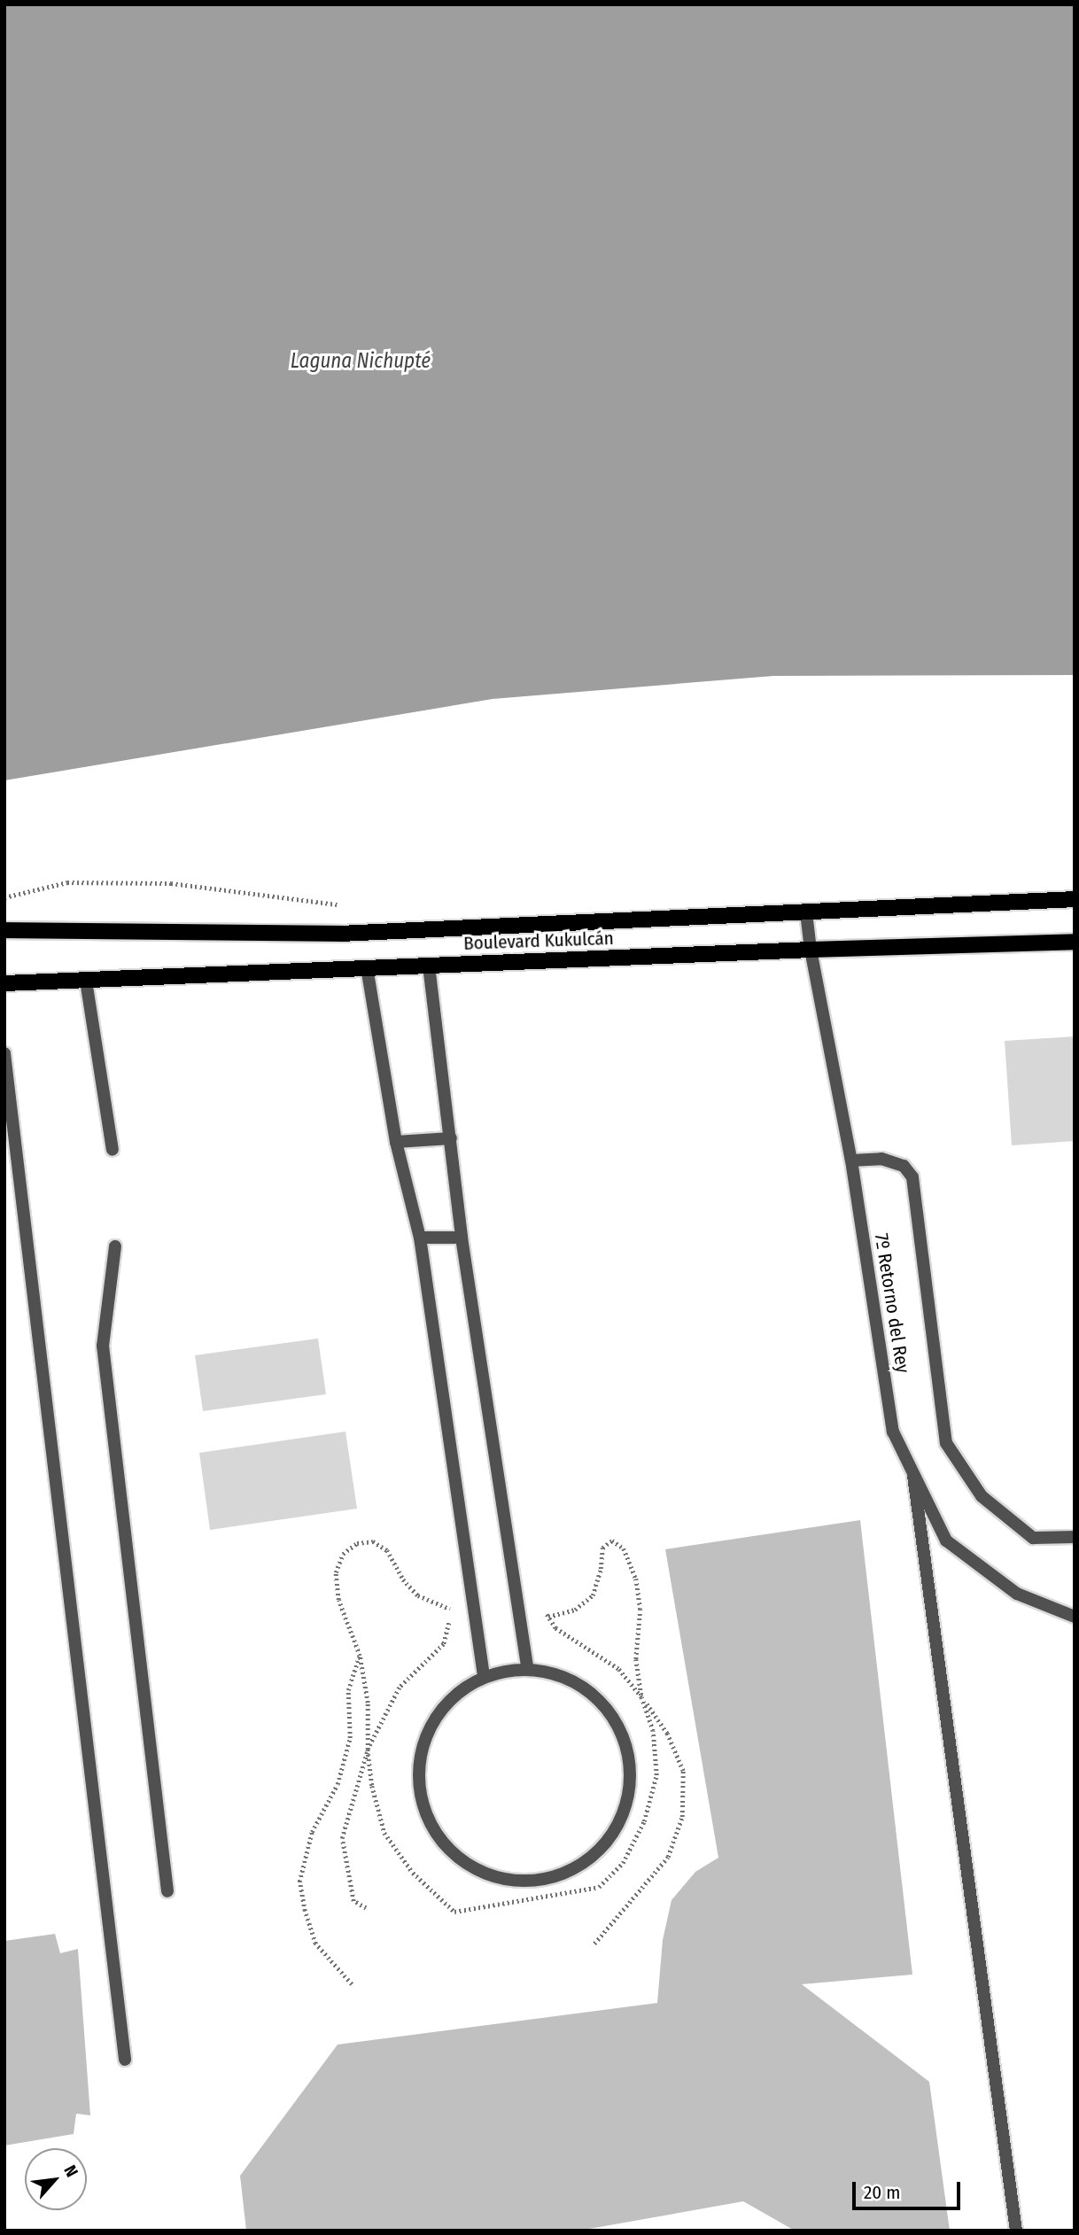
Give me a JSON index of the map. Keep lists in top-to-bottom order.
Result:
{
  "streets": {
    "main road": ["Boulevard Kukulcán"],
    "street": ["7º Retorno del Rey"]
  },
  "crossings": [
    ["Boulevard Kukulcán", "7º Retorno del Rey"]
  ],
  "water": ["Laguna Nichupté"],
  "scale_bar": "20 m",
  "north": "top right"
}
